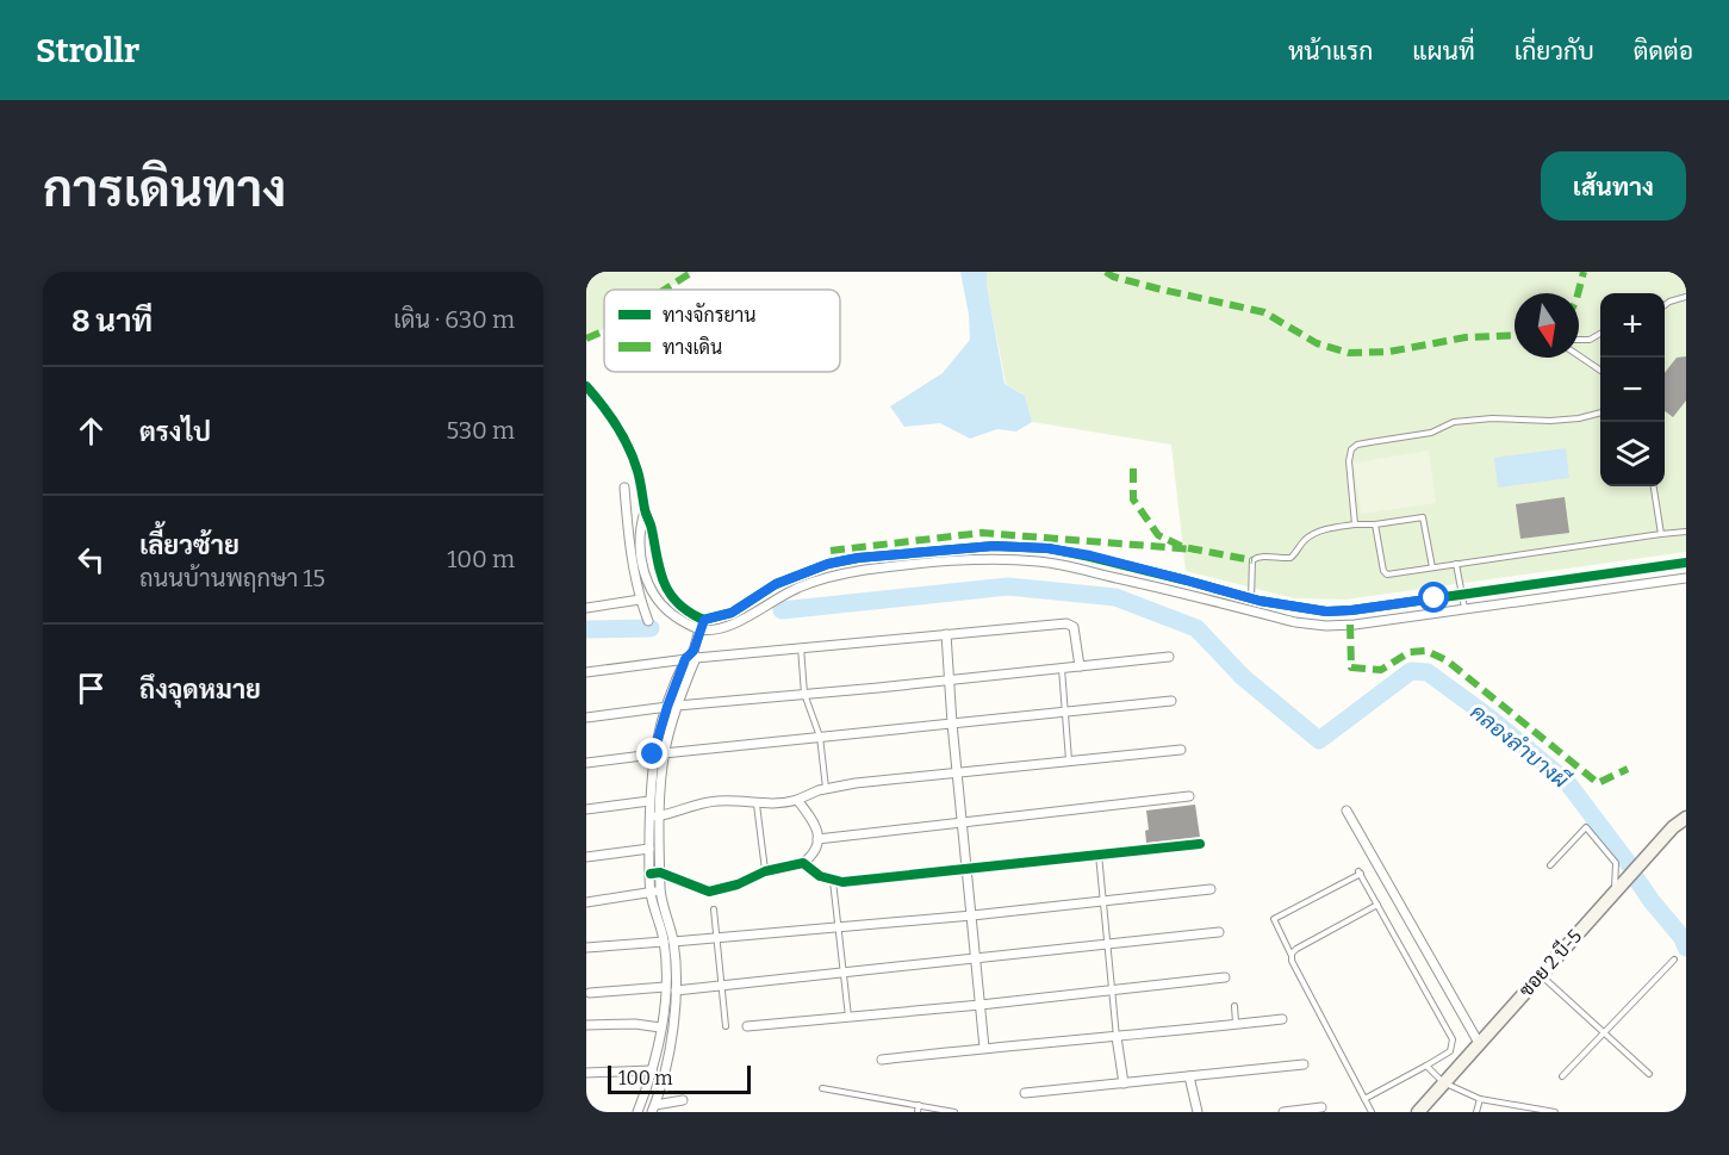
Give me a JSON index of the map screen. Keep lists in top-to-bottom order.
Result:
{
  "streets": {
    "street": ["ซอย 2 บี-5"]
  },
  "water": ["คลองลำบางผี"],
  "legend": ["ทางจักรยาน", "ทางเดิน"],
  "scale_bar": "100 m",
  "north": "bottom",
  "page": {
    "header": "Strollr",
    "nav": [
      "หน้าแรก",
      "แผนที่",
      "เกี่ยวกับ",
      "ติดต่อ"
    ],
    "buttons": "เส้นทาง",
    "title": "การเดินทาง",
    "heading": ["8 นาที", "เดิน · 630 m"],
    "map_buttons": ["+", "−"],
    "list": [
      ["ตรงไป", "530 m"],
      ["เลี้ยวซ้าย", "ถนนบ้านพฤกษา 15", "100 m"],
      "ถึงจุดหมาย"
    ],
    "scale": "100 m"
  }
}
